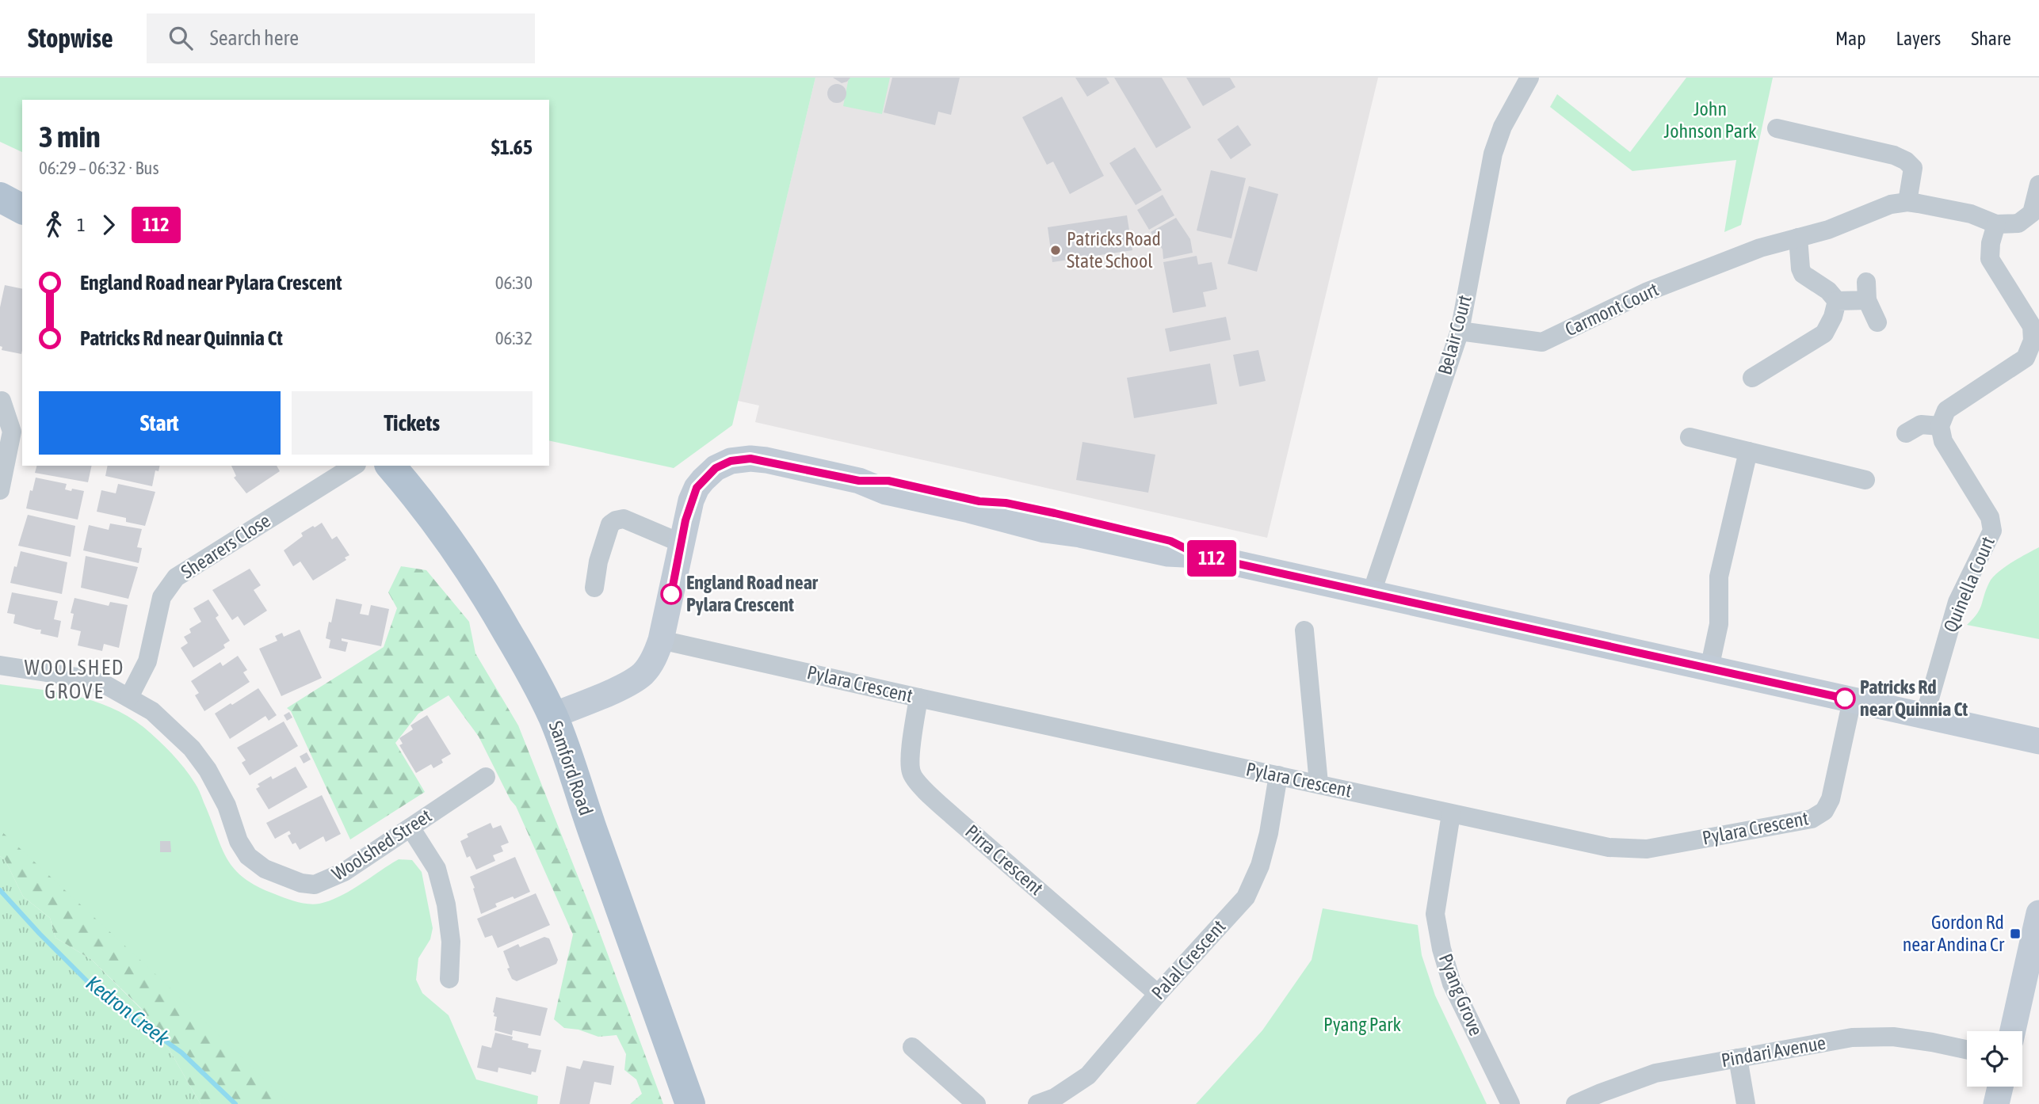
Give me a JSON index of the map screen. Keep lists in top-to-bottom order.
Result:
{
  "streets": {
    "main road": ["Samford Road"],
    "street": [
      "Carmont Court",
      "Belair Court",
      "Shearers Close",
      "Quinella Court",
      "Pylara Crescent",
      "Woolshed Street",
      "Pirra Crescent",
      "Palal Crescent",
      "Pyang Grove",
      "Pindari Avenue"
    ]
  },
  "crossings": [
    ["Carmont Court", "Belair Court"],
    ["Shearers Close", "Woolshed Street"],
    ["Pylara Crescent", "Pirra Crescent"],
    ["Pylara Crescent", "Palal Crescent"],
    ["Pylara Crescent", "Pyang Grove"],
    ["Pirra Crescent", "Palal Crescent"]
  ],
  "districts": ["WOOLSHED GROVE"],
  "water": ["Kedron Creek"],
  "parks": ["John Johnson Park", "Pyang Park"],
  "places": {
    "other": ["Patricks Road State School", "England Road near Pylara Crescent", "Patricks Rd near Quinnia Ct"],
    "transit": ["Gordon Rd near Andina Cr"]
  },
  "lines": ["bus line 112"],
  "page": {
    "header": "Stopwise",
    "search": "Search here",
    "nav": ["Map", "Layers", "Share"],
    "on_map": "112",
    "heading": ["3 min", "06:29 – 06:32 · Bus", "$1.65"],
    "legs": ["1", "112"],
    "list": [
      {
        "name": "England Road near Pylara Crescent",
        "value": "06:30"
      },
      {
        "name": "Patricks Rd near Quinnia Ct",
        "value": "06:32"
      }
    ],
    "buttons": ["Start", "Tickets"]
  }
}
